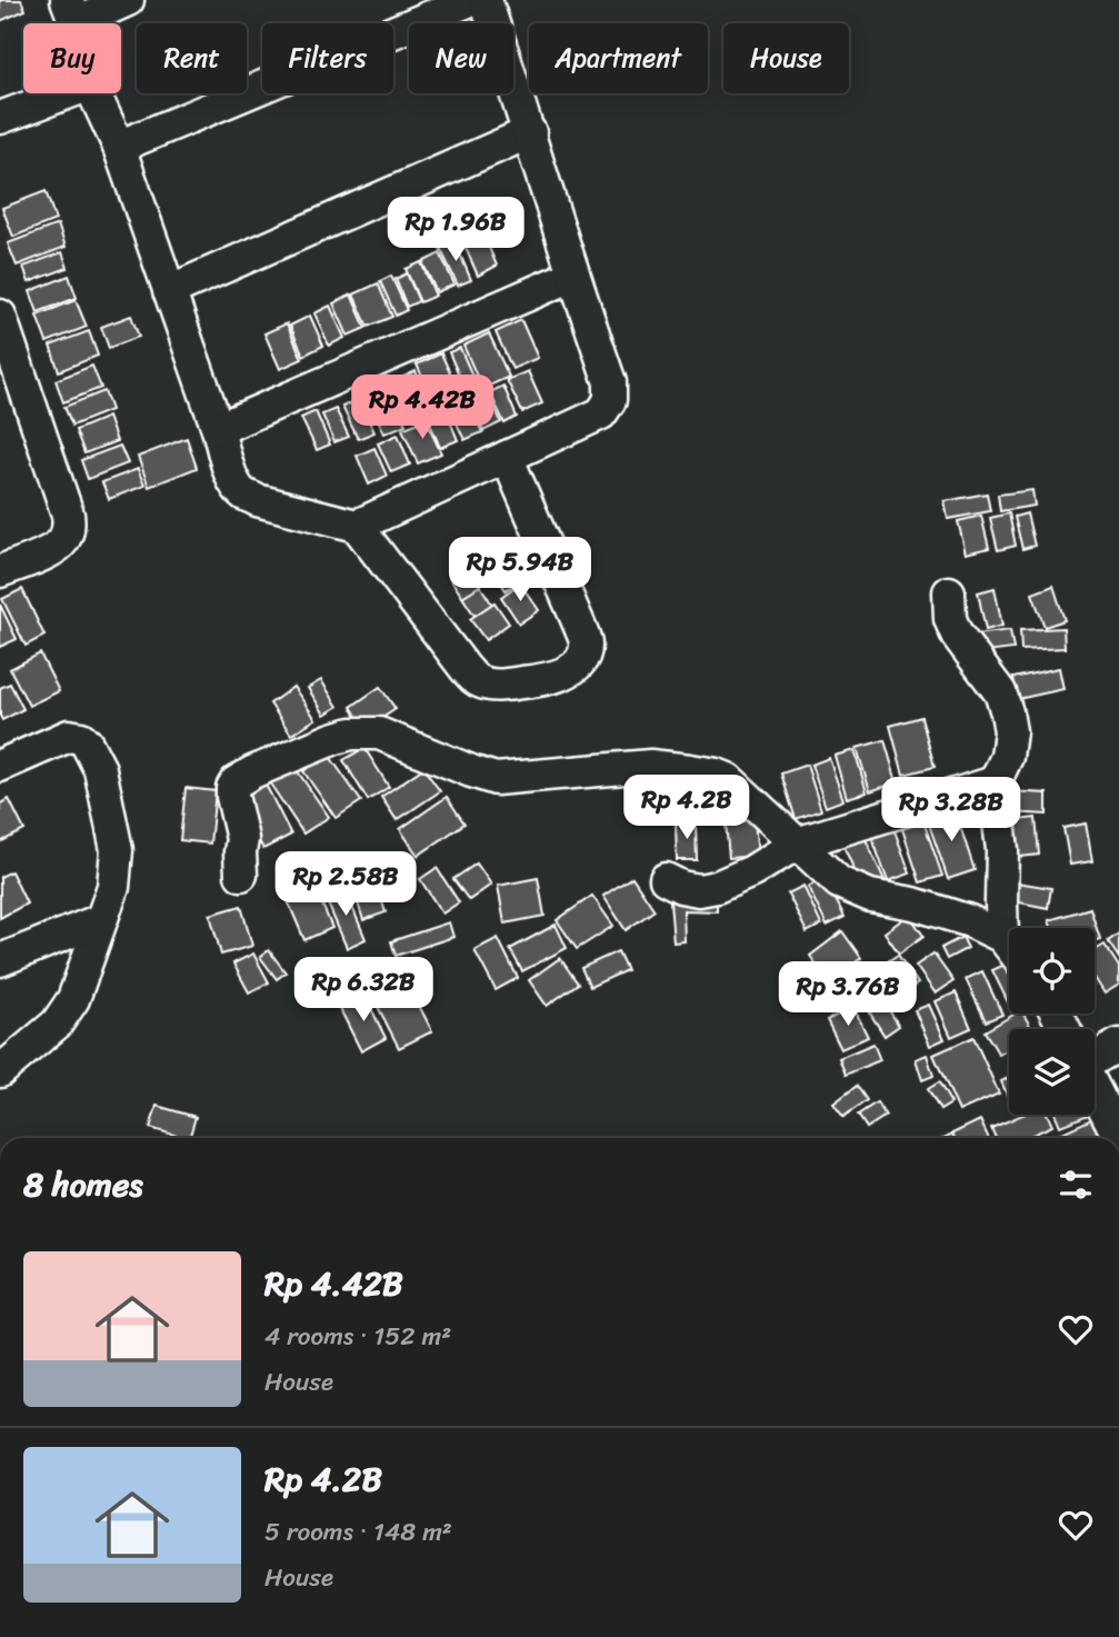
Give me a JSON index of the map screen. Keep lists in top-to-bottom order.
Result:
{
  "page": {
    "chip": [
      "Buy",
      "Rent",
      "Filters",
      "New",
      "Apartment",
      "House"
    ],
    "price": [
      "Rp 1.96B",
      "Rp 4.42B",
      "Rp 5.94B",
      "Rp 4.2B",
      "Rp 3.28B",
      "Rp 2.58B",
      "Rp 6.32B",
      "Rp 3.76B"
    ],
    "heading": "8 homes",
    "list": [
      {
        "name": "Rp 4.42B",
        "note": "4 rooms · 152 m² · House"
      },
      {
        "name": "Rp 4.2B",
        "note": "5 rooms · 148 m² · House"
      }
    ]
  }
}
